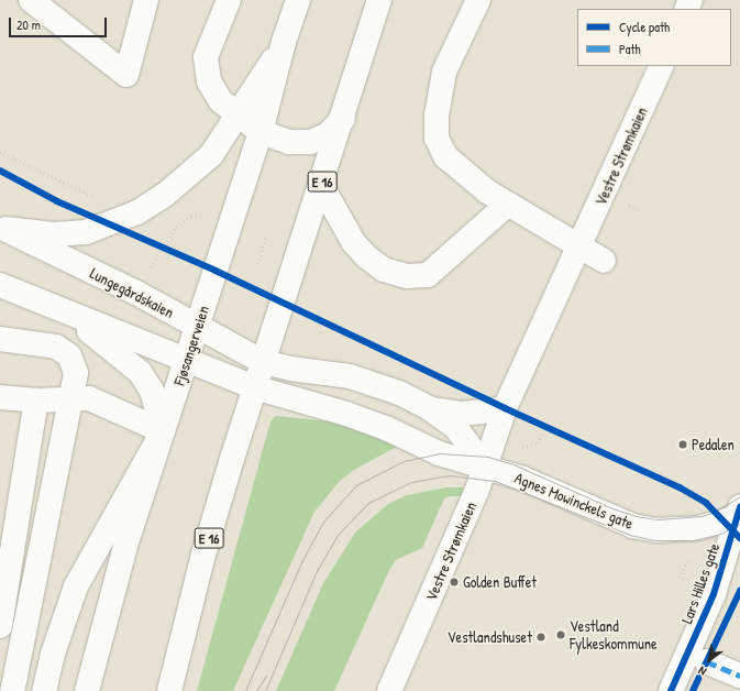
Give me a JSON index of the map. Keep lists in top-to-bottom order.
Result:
{
  "streets": {
    "main road": [
      "Vestre Strømkaien",
      "E 16",
      "Lungegårdskaien",
      "Fjøsangerveien",
      "Agnes Mowinckels gate",
      "Lars Hilles gate"
    ]
  },
  "crossings": [
    ["Vestre Strømkaien", "Agnes Mowinckels gate"],
    ["E 16", "Lungegårdskaien"],
    ["E 16", "Agnes Mowinckels gate"],
    ["Lungegårdskaien", "Fjøsangerveien"],
    ["Agnes Mowinckels gate", "Lars Hilles gate"]
  ],
  "places": [
    "Pedalen",
    "Golden Buffet",
    "Vestland Fylkeskommune",
    "Vestlandshuset"
  ],
  "legend": ["Cycle path", "Path"],
  "scale_bar": "20 m",
  "north": "bottom left"
}
